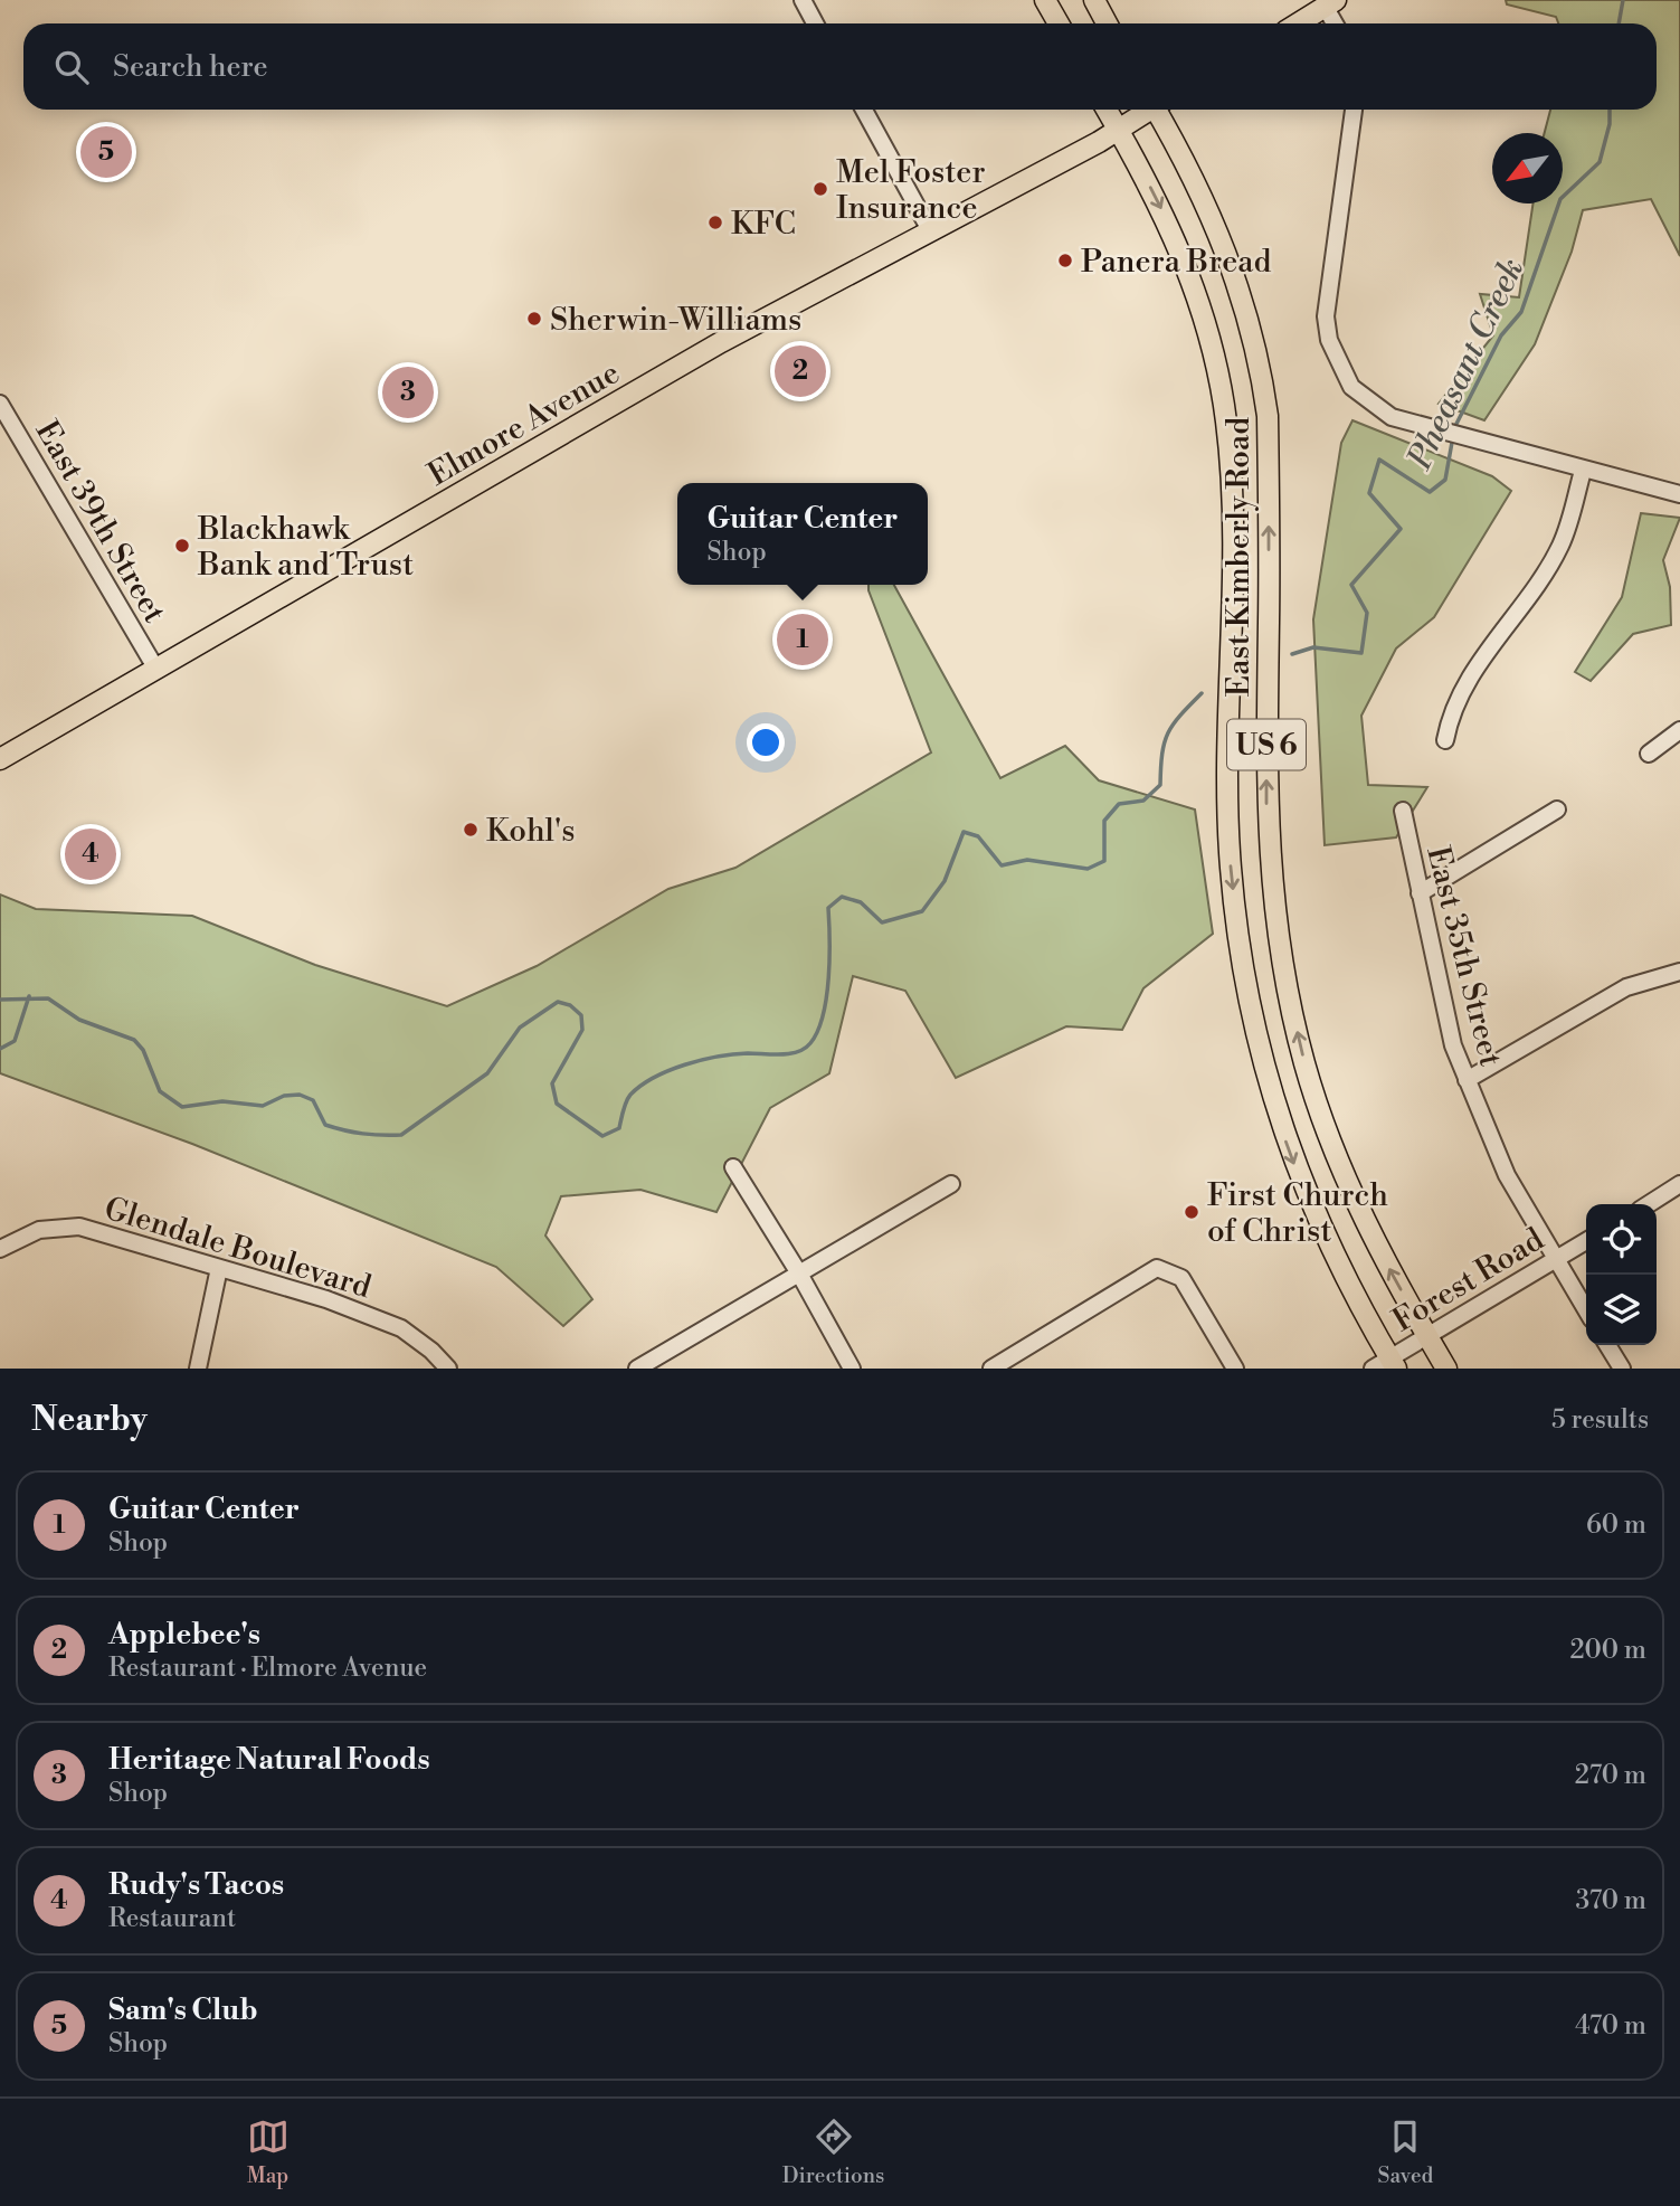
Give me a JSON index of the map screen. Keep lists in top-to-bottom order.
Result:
{
  "streets": {
    "main road": ["Elmore Avenue", "East Kimberly Road", "US 6"],
    "street": [
      "East 39th Street",
      "East 35th Street",
      "Glendale Boulevard",
      "Forest Road"
    ]
  },
  "crossings": [
    ["Elmore Avenue", "East 39th Street"],
    ["Elmore Avenue", "East Kimberly Road"],
    ["Elmore Avenue", "US 6"],
    ["East Kimberly Road", "US 6"],
    ["East Kimberly Road", "Forest Road"],
    ["East 35th Street", "Forest Road"]
  ],
  "water": ["Pheasant Creek"],
  "places": [
    "Mel Foster Insurance",
    "KFC",
    "Panera Bread",
    "Sherwin-Williams",
    "Blackhawk Bank and Trust",
    "Kohl's",
    "First Church of Christ"
  ],
  "north": "bottom left",
  "page": {
    "search": "Search here",
    "pins": [
      "5",
      "2",
      "3",
      "1",
      "4"
    ],
    "popup": ["Guitar Center", "Shop"],
    "heading": ["Nearby", "5 results"],
    "list": [
      {
        "mark": "1",
        "name": "Guitar Center",
        "note": "Shop",
        "value": "60 m"
      },
      {
        "mark": "2",
        "name": "Applebee's",
        "note": "Restaurant · Elmore Avenue",
        "value": "200 m"
      },
      {
        "mark": "3",
        "name": "Heritage Natural Foods",
        "note": "Shop",
        "value": "270 m"
      },
      {
        "mark": "4",
        "name": "Rudy's Tacos",
        "note": "Restaurant",
        "value": "370 m"
      },
      {
        "mark": "5",
        "name": "Sam's Club",
        "note": "Shop",
        "value": "470 m"
      }
    ],
    "nav": ["Map", "Directions", "Saved"]
  }
}
